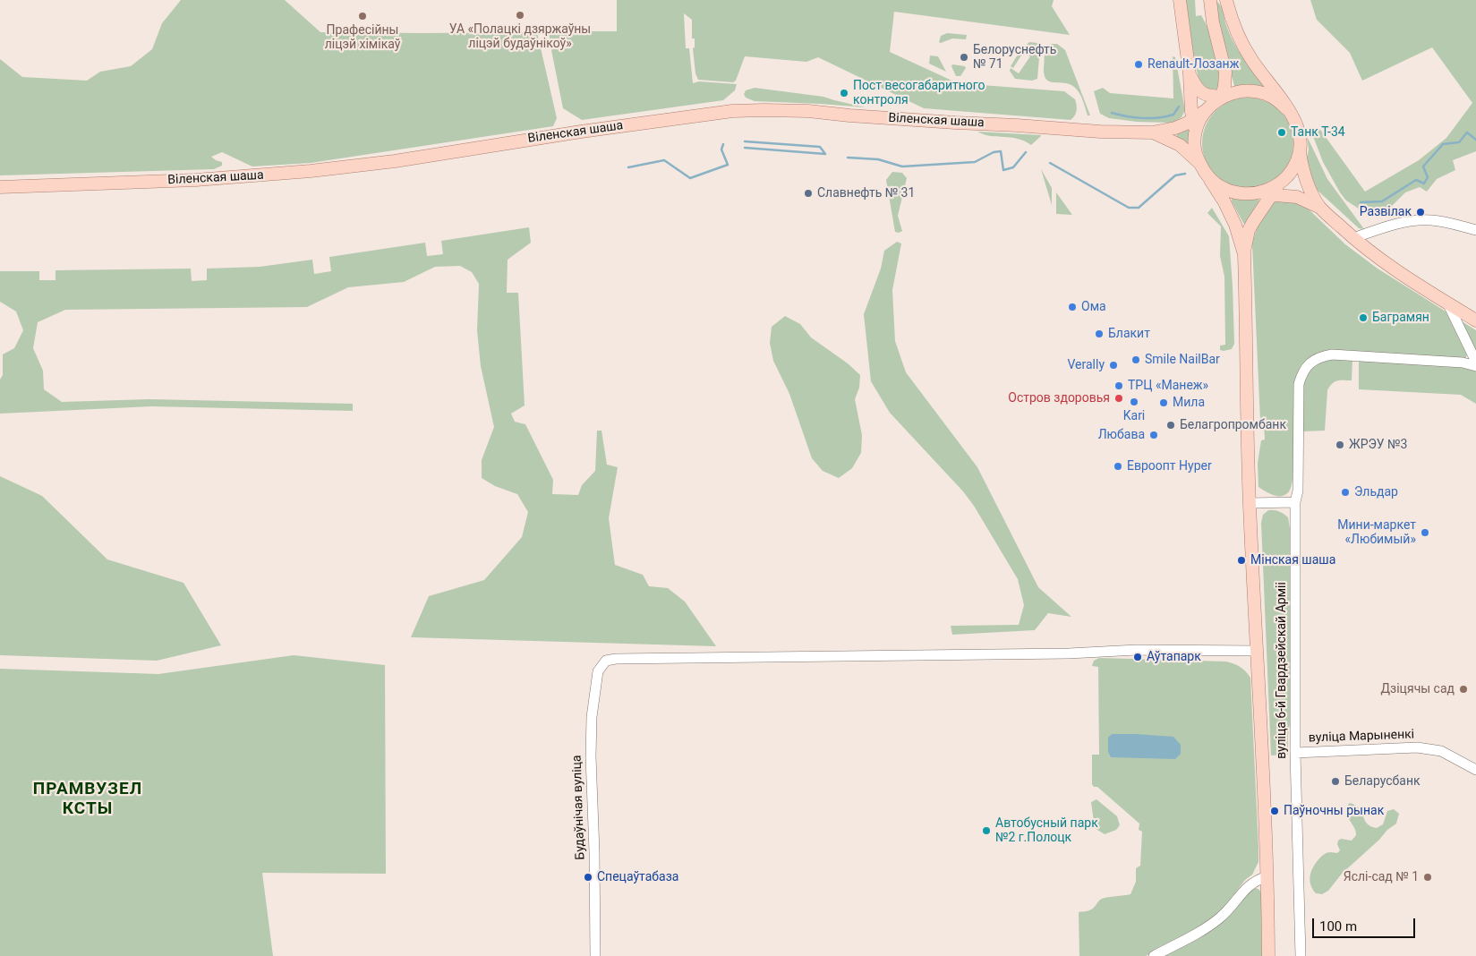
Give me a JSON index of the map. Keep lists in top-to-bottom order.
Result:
{
  "streets": {
    "main road": ["Віленская шаша"],
    "street": ["вуліца 6-й Гвардзейскай Арміі", "вуліца Марыненкі", "Будаўнічая вуліца"]
  },
  "crossings": [
    ["вуліца 6-й Гвардзейскай Арміі", "вуліца Марыненкі"]
  ],
  "districts": ["ПРАМВУЗЕЛ КСТЫ"],
  "places": [
    "УА «Полацкі дзяржаўны ліцэй будаўнікоў»",
    "Прафесійны ліцэй хімікаў",
    "Белоруснефть № 71",
    "Renault-Лозанж",
    "Пост весогабаритного контроля",
    "Танк Т-34",
    "Славнефть № 31",
    "Развілак",
    "Ома",
    "Баграмян",
    "Блакит",
    "Smile NailBar",
    "Verally",
    "ТРЦ «Манеж»",
    "Остров здоровья",
    "Kari",
    "Мила",
    "Белагропромбанк",
    "Любава",
    "ЖРЭУ №3",
    "Евроопт Hyper",
    "Эльдар",
    "Мини-маркет «Любимый»",
    "Мінская шаша",
    "Аўтапарк",
    "Дзіцячы сад",
    "Беларусбанк",
    "Паўночны рынак",
    "Автобусный парк №2 г.Полоцк",
    "Спецаўтабаза",
    "Яслі-сад № 1"
  ],
  "scale_bar": "100 m"
}
